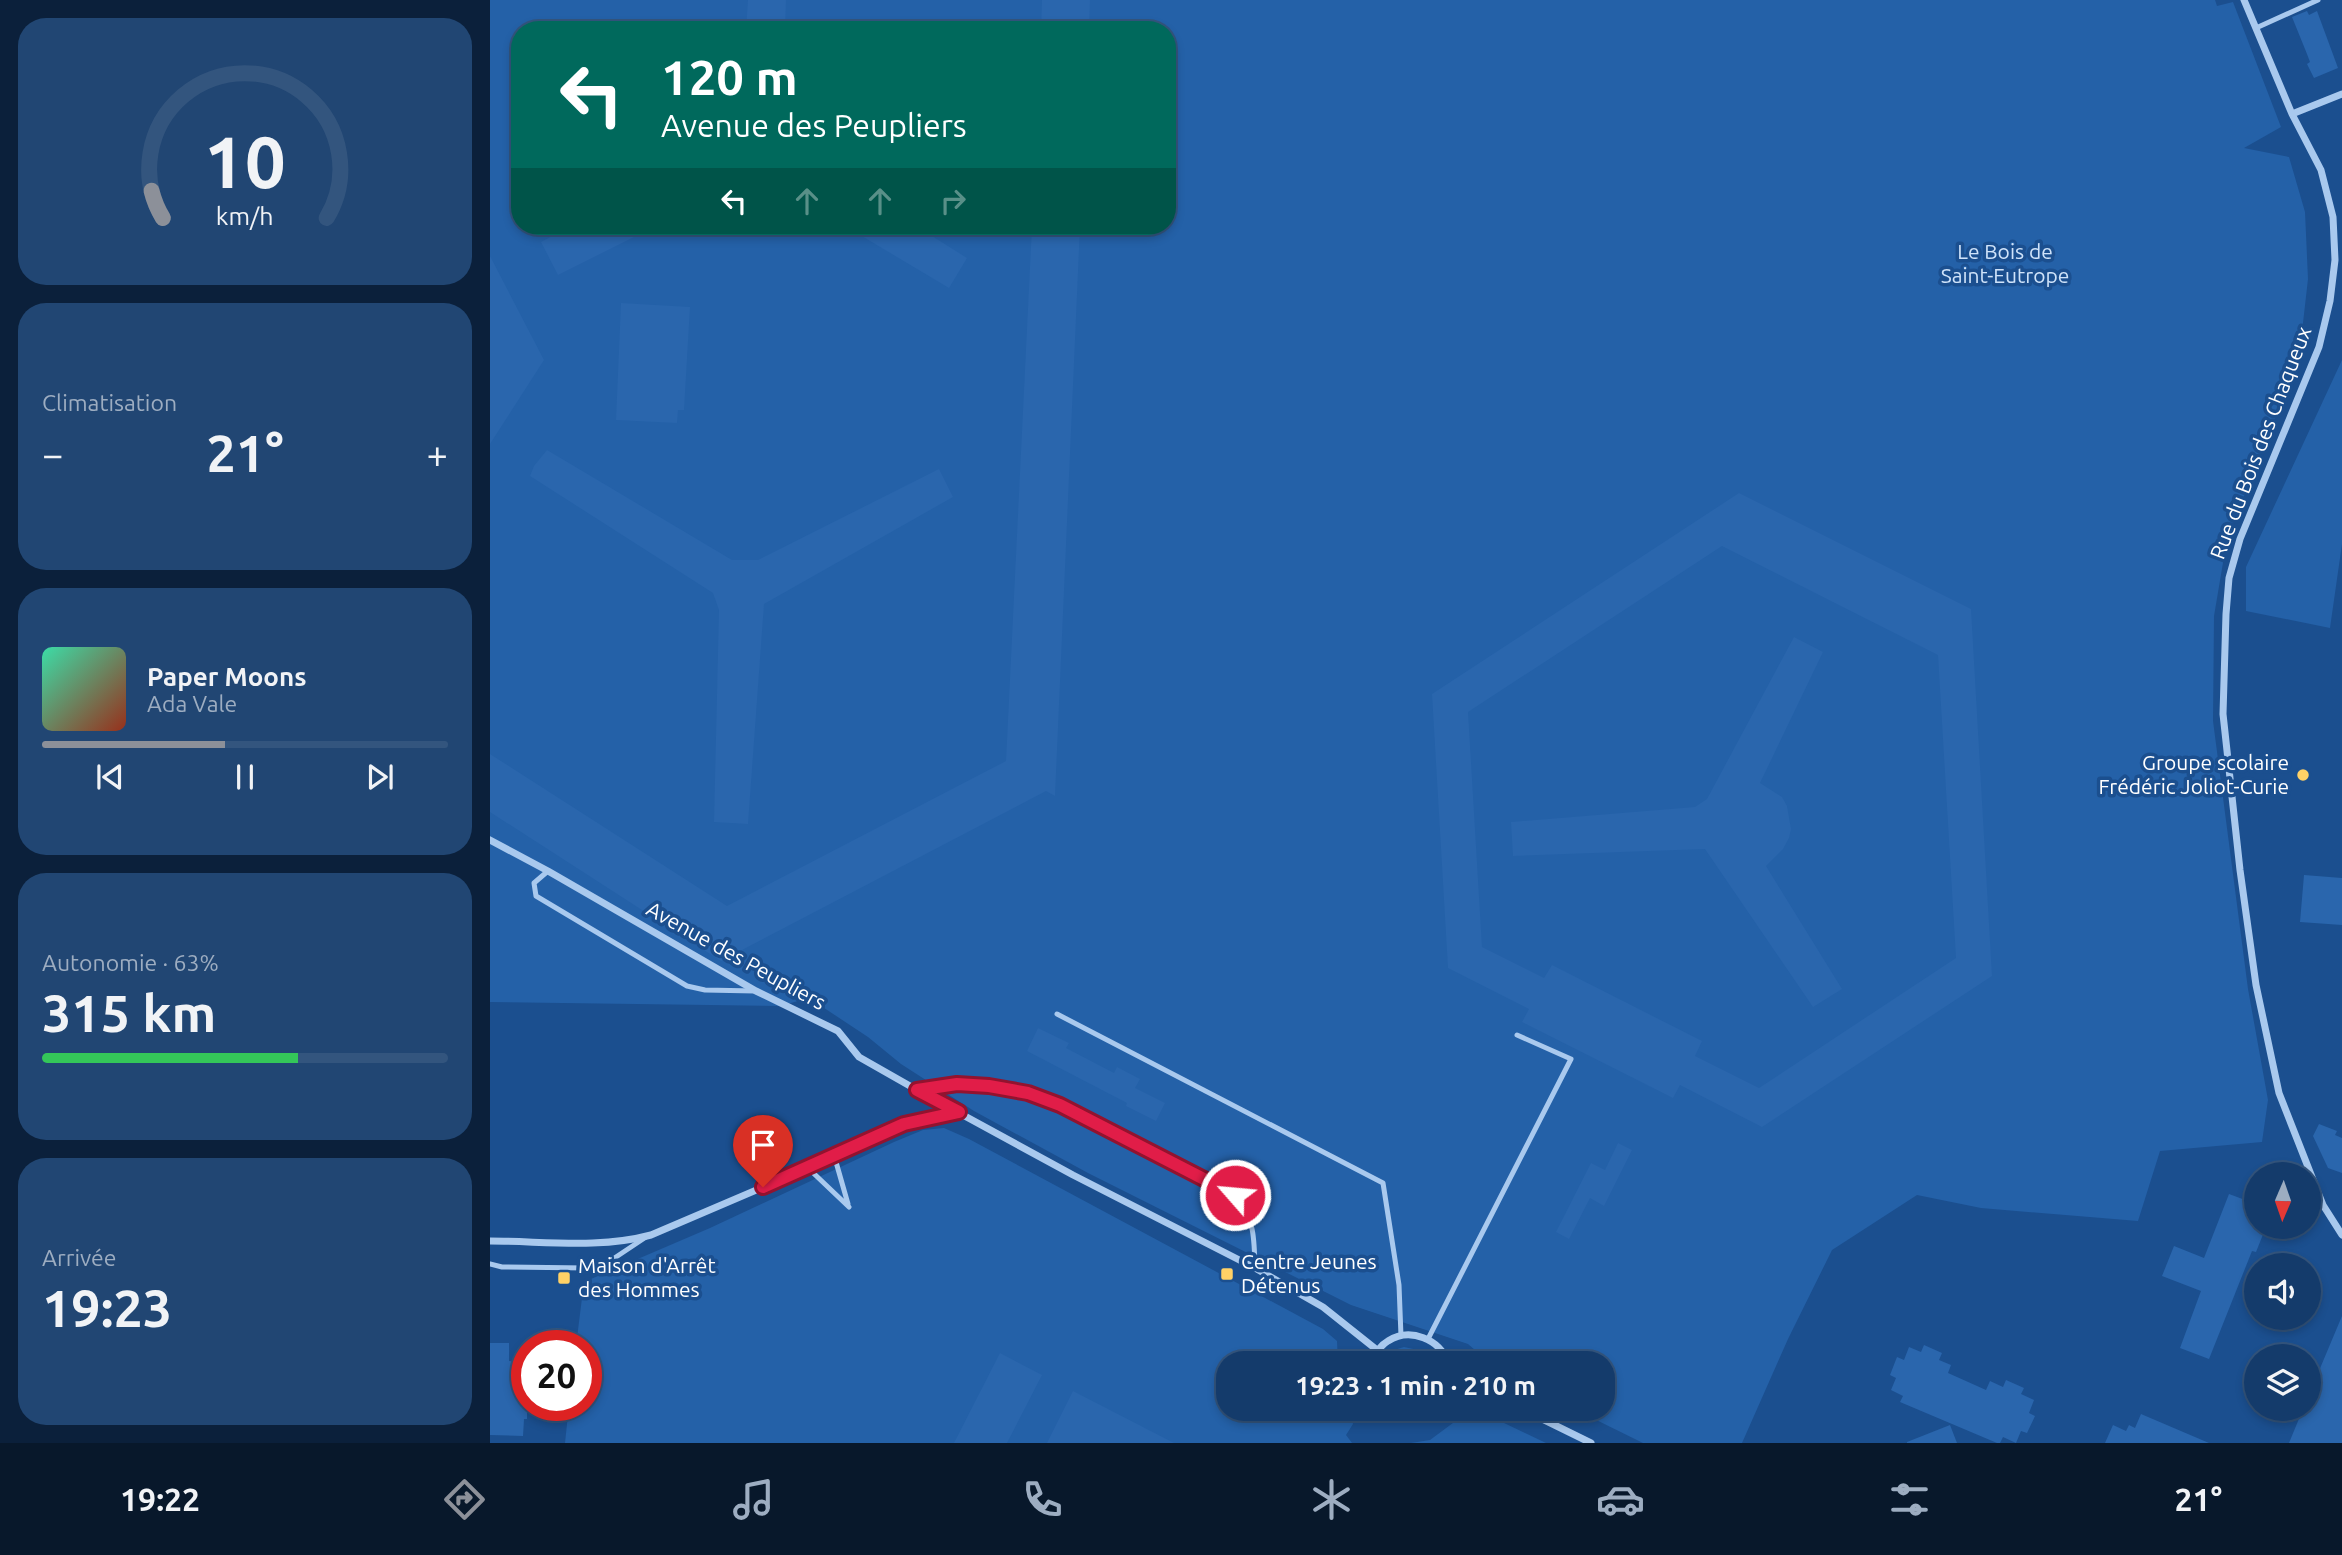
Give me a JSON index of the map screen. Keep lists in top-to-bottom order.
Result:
{
  "streets": {
    "street": ["Rue du Bois des Chaqueux", "Avenue des Peupliers"]
  },
  "parks": ["Le Bois de Saint-Eutrope"],
  "places": {
    "other": ["Groupe scolaire Frédéric Joliot-Curie"],
    "transit": ["Centre Jeunes Détenus", "Maison d'Arrêt des Hommes"]
  },
  "north": "bottom",
  "page": {
    "turn": ["120 m", "Avenue des Peupliers"],
    "tile": [
      "Climatisation",
      ["Autonomie · 63%", "315 km"],
      ["Arrivée", "19:23"]
    ],
    "heat": ["−", "21°", "+"],
    "song": ["Paper Moons", "Ada Vale"],
    "limit": "20",
    "trip": "19:23 · 1 min · 210 m",
    "tabs": ["19:22", "21°"],
    "gauge": ["10", "km/h"]
  }
}
